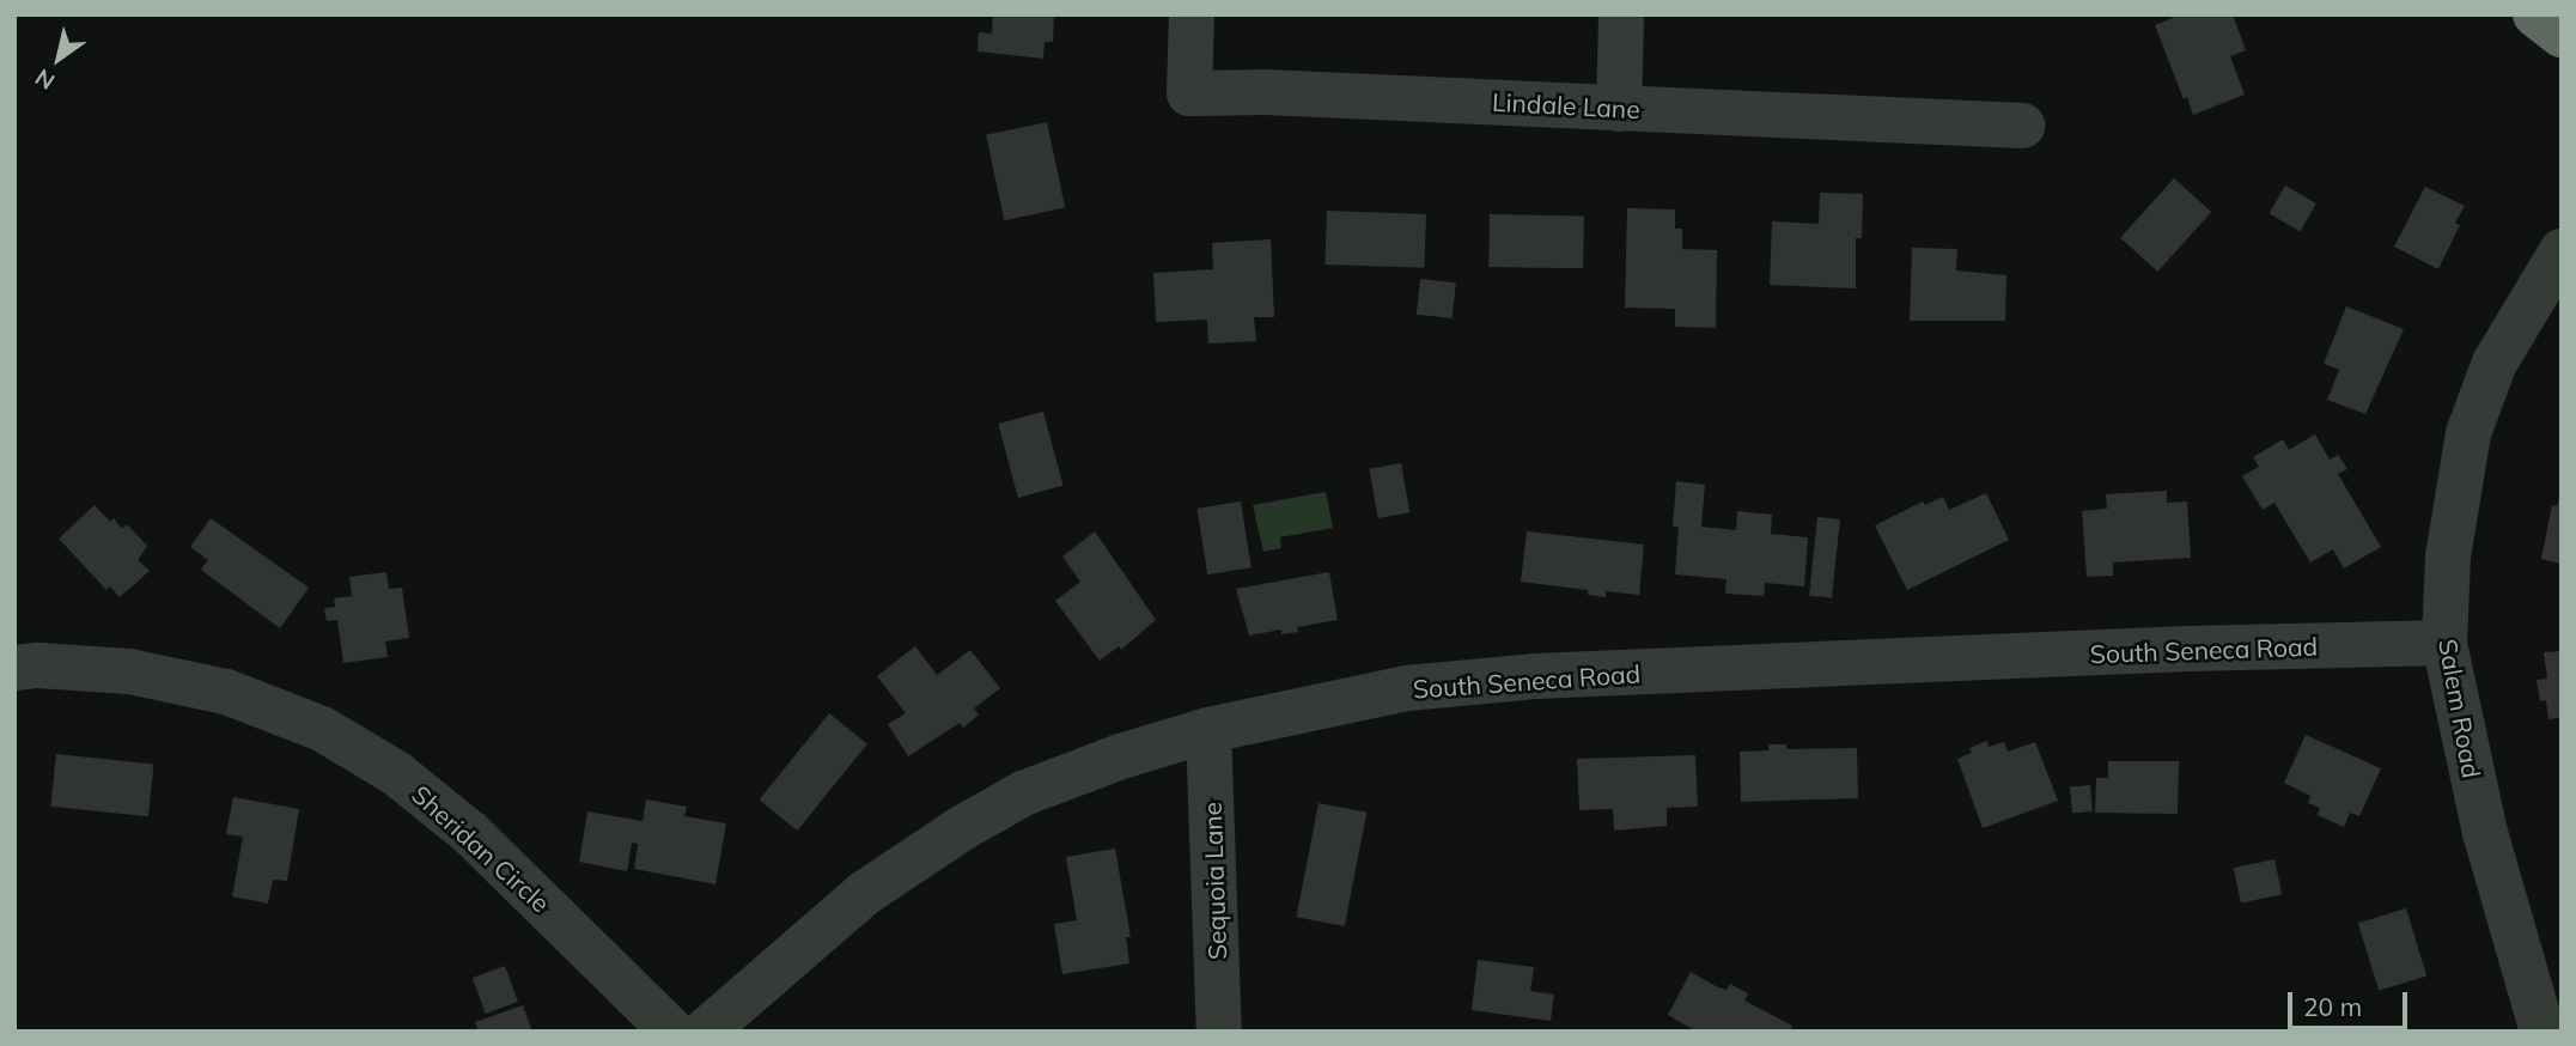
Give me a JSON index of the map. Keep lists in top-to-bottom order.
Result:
{
  "streets": {
    "street": [
      "Lindale Lane",
      "South Seneca Road",
      "Salem Road",
      "Sheridan Circle",
      "Sequoia Lane"
    ]
  },
  "crossings": [
    ["South Seneca Road", "Salem Road"],
    ["South Seneca Road", "Sequoia Lane"]
  ],
  "scale_bar": "20 m",
  "north": "bottom left"
}
